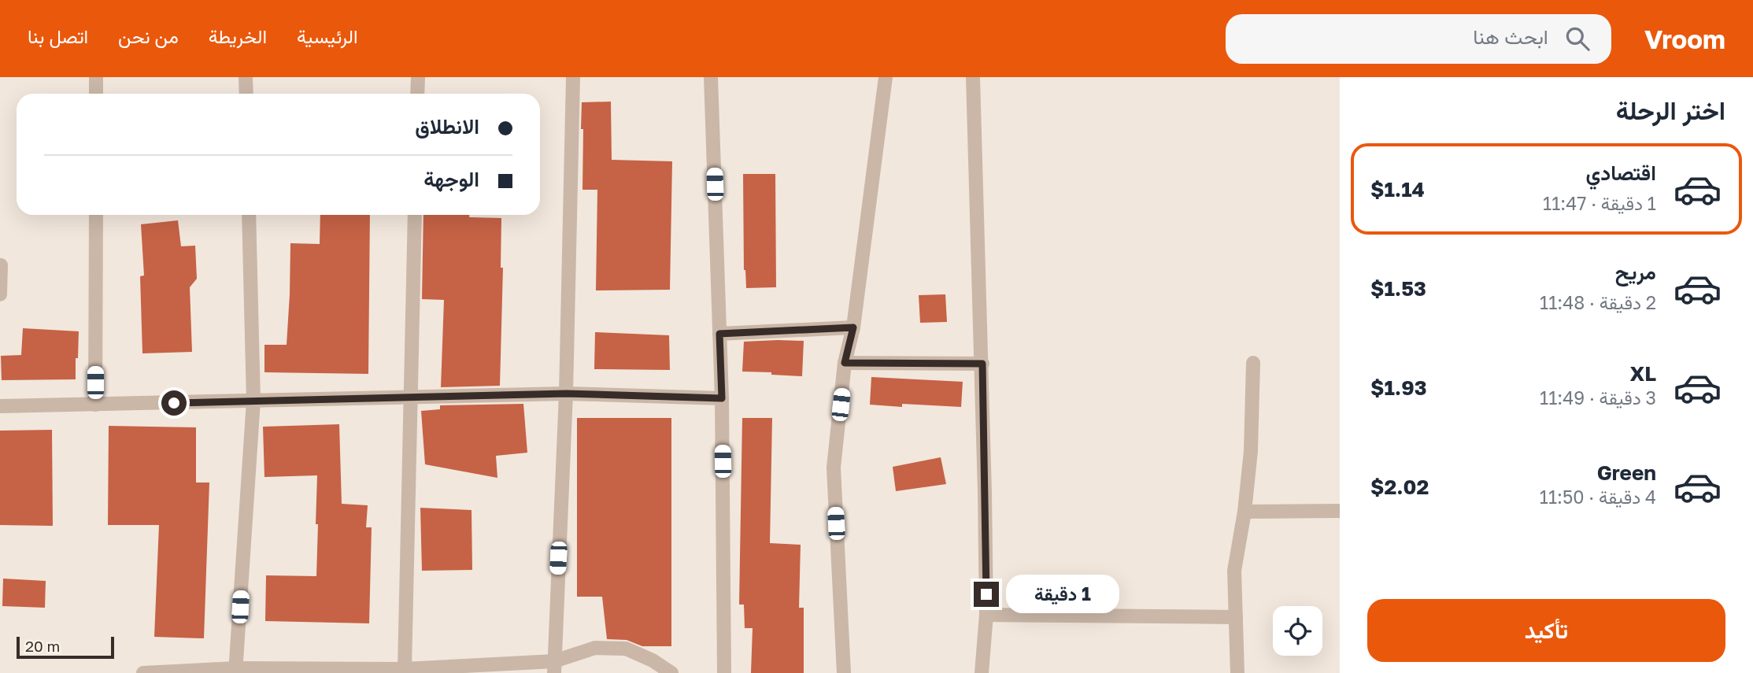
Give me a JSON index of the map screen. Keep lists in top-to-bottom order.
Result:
{
  "scale_bar": "20 m",
  "page": {
    "header": "Vroom",
    "search": "ابحث هنا",
    "nav": [
      "الرئيسية",
      "الخريطة",
      "من نحن",
      "اتصل بنا"
    ],
    "heading": "اختر الرحلة",
    "banner": ["الانطلاق", "الوجهة"],
    "list": [
      {
        "name": "اقتصادي",
        "note": "1 دقيقة · 11:47",
        "value": "$1.14"
      },
      {
        "name": "مريح",
        "note": "2 دقيقة · 11:48",
        "value": "$1.53"
      },
      {
        "name": "XL",
        "note": "3 دقيقة · 11:49",
        "value": "$1.93"
      },
      {
        "name": "Green",
        "note": "4 دقيقة · 11:50",
        "value": "$2.02"
      }
    ],
    "bubble": "1 دقيقة",
    "buttons": "تأكيد",
    "scale": "20 m"
  }
}
